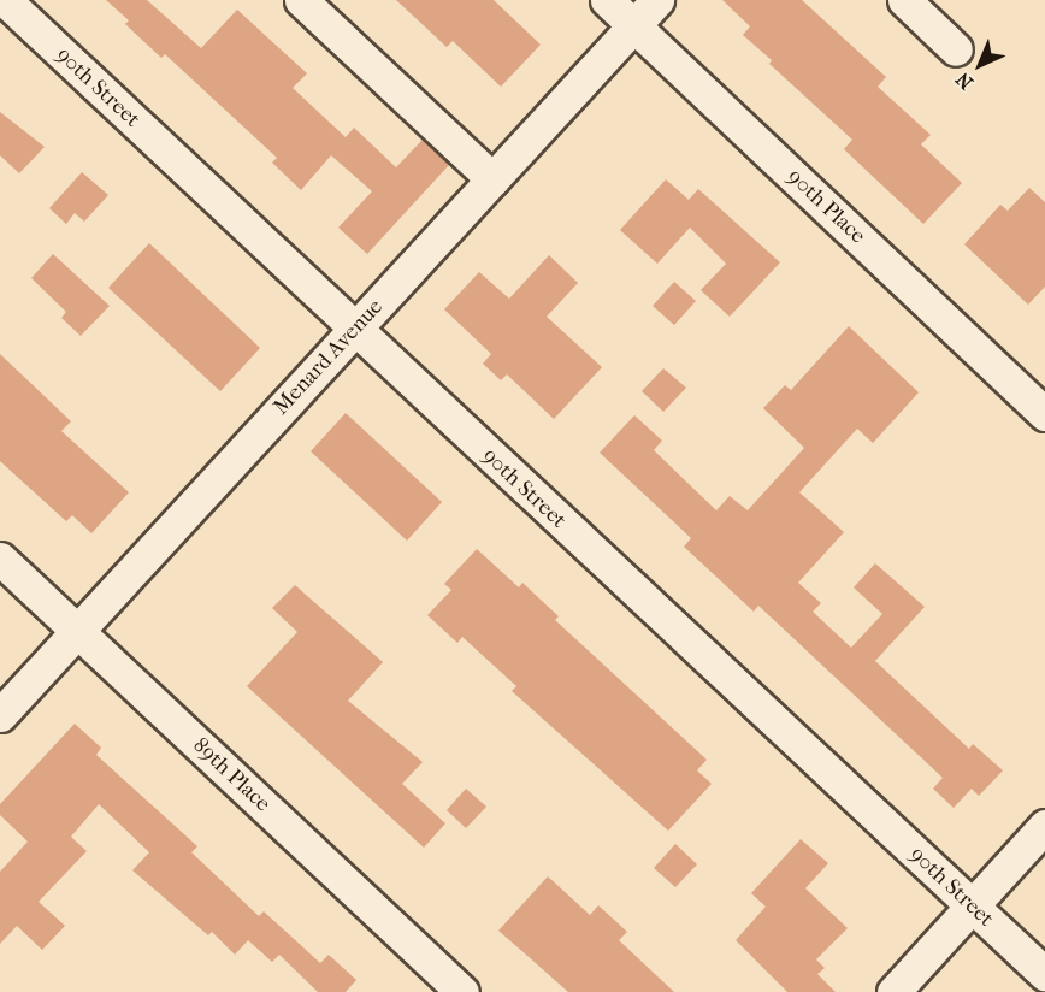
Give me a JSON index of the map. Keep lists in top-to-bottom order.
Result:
{
  "streets": {
    "street": [
      "90th Street",
      "90th Place",
      "Menard Avenue",
      "89th Place"
    ]
  },
  "crossings": [
    ["90th Street", "Menard Avenue"],
    ["90th Place", "Menard Avenue"],
    ["Menard Avenue", "89th Place"]
  ],
  "north": "bottom left"
}
